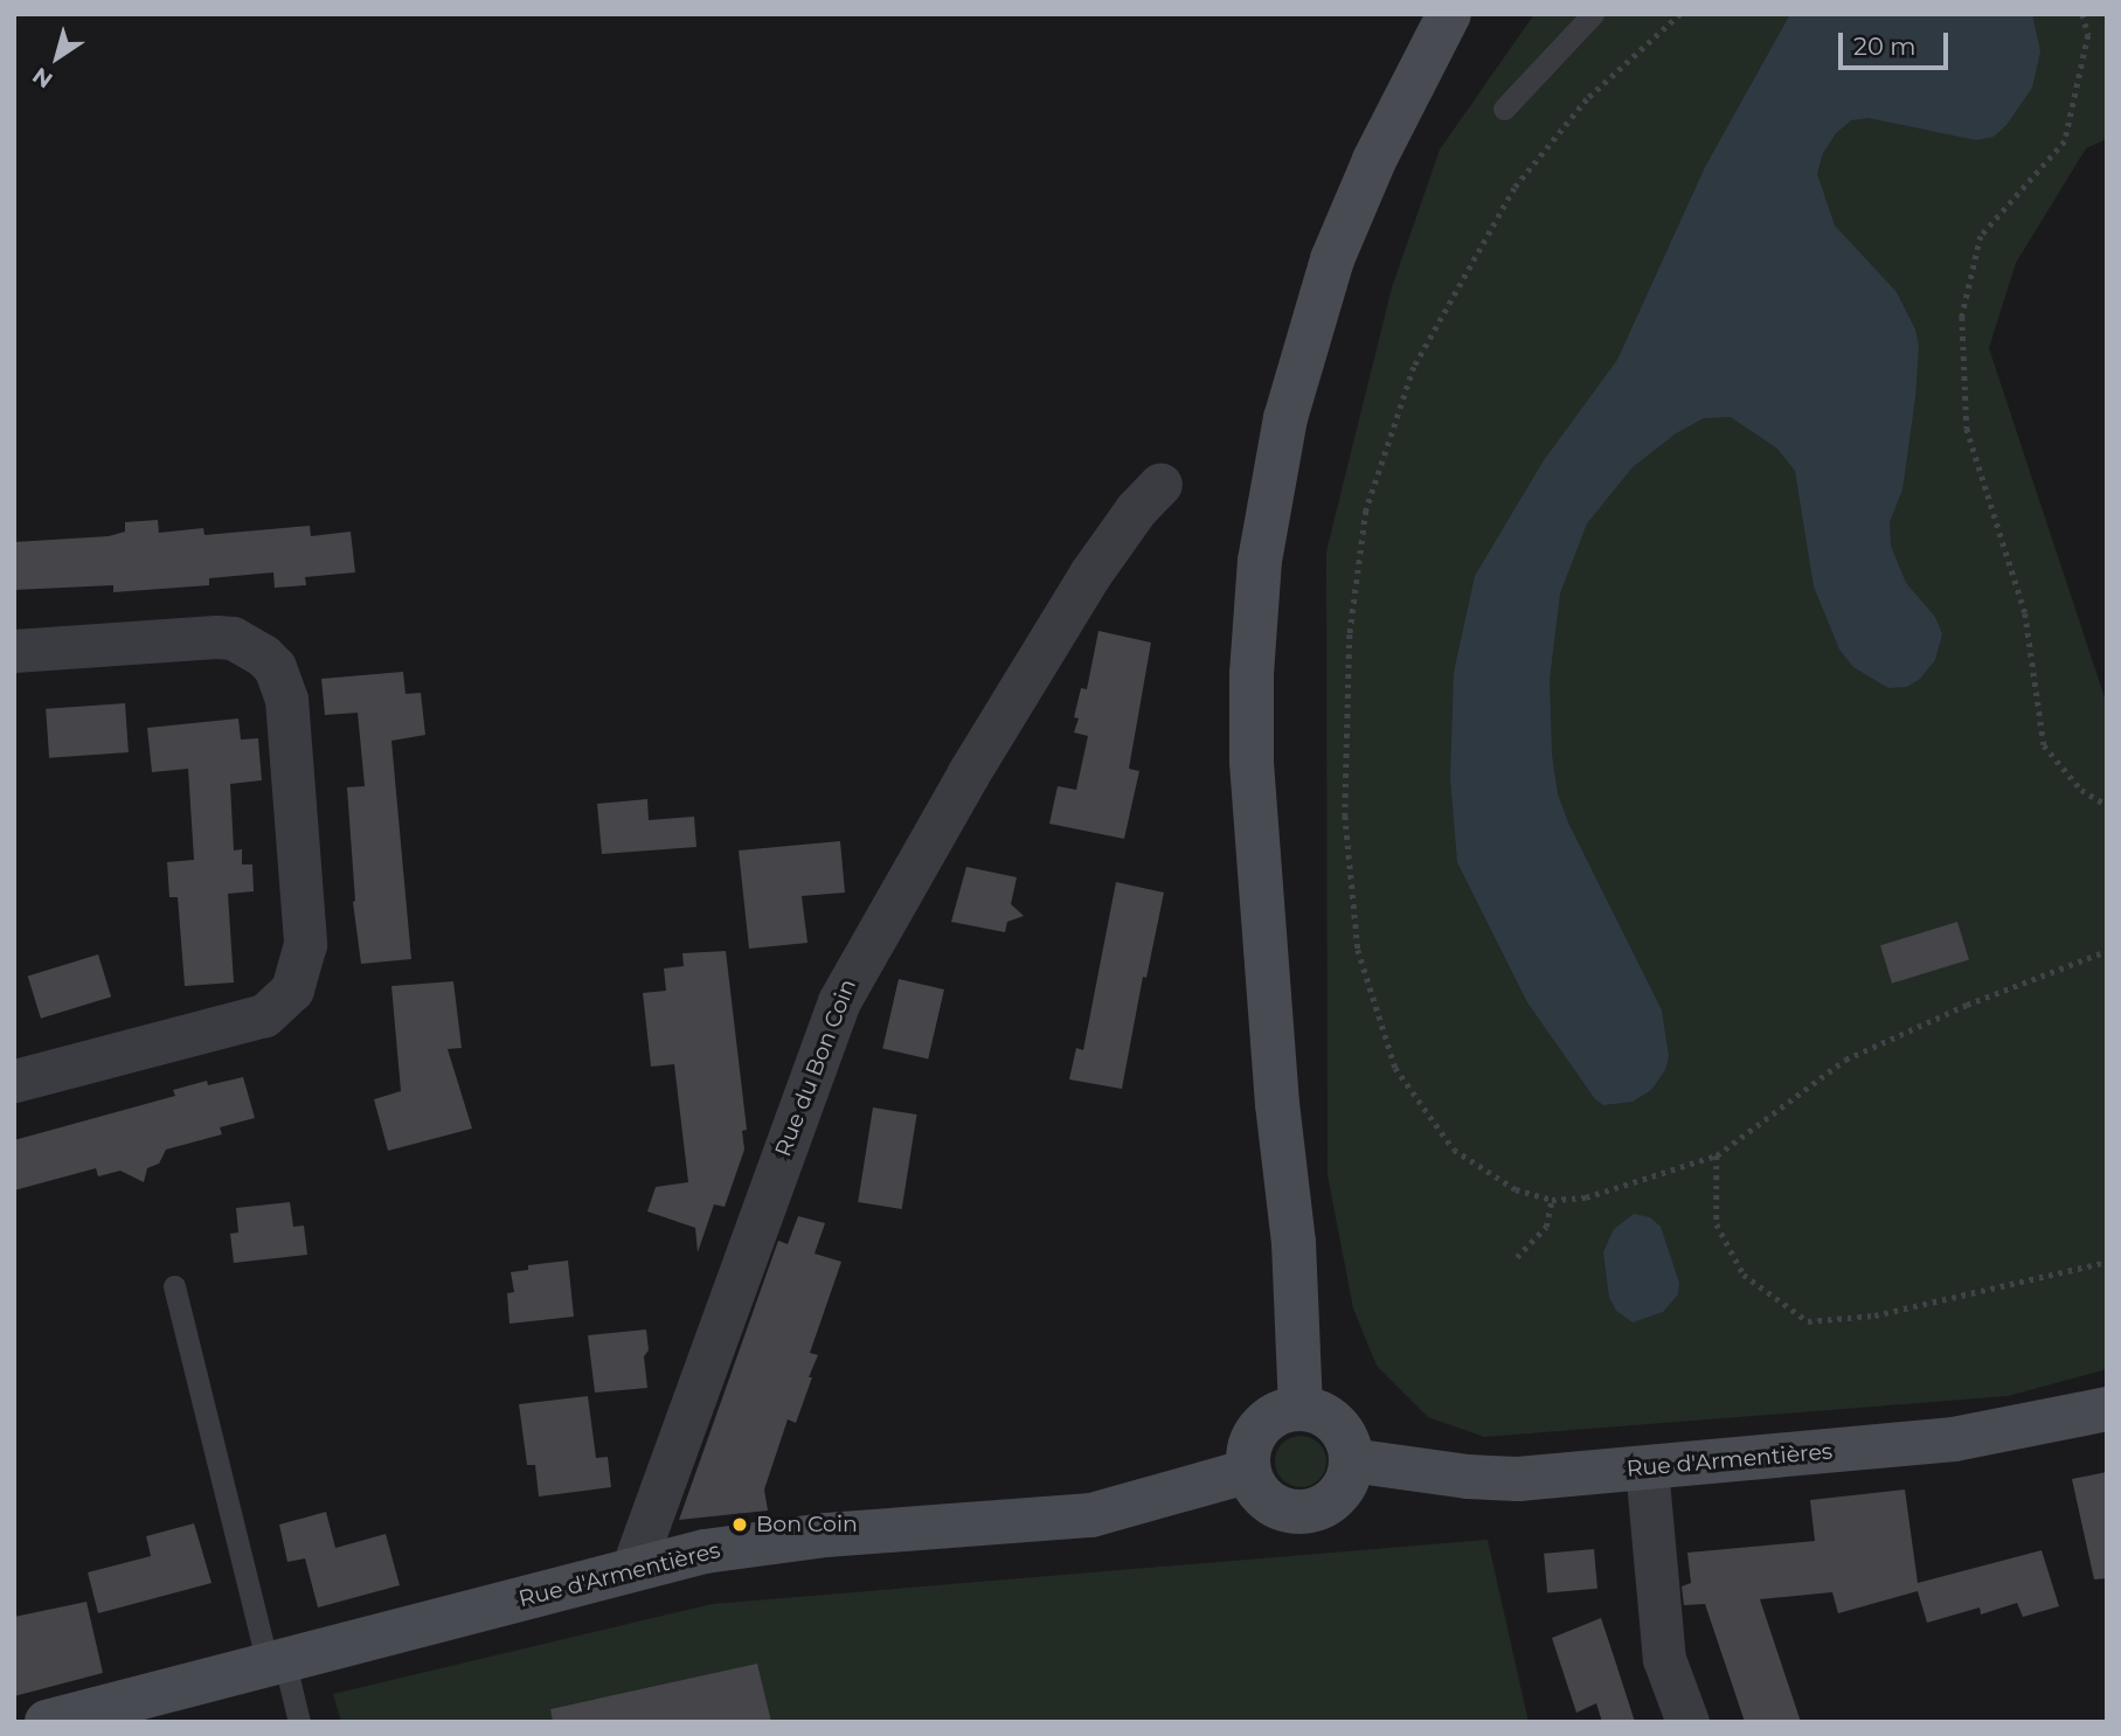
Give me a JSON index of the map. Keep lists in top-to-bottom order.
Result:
{
  "streets": {
    "main road": ["Rue d'Armentières"],
    "street": ["Rue du Bon Coin"]
  },
  "crossings": [
    ["Rue du Bon Coin", "Rue d'Armentières"]
  ],
  "places": ["Bon Coin"],
  "scale_bar": "20 m",
  "north": "bottom left"
}
